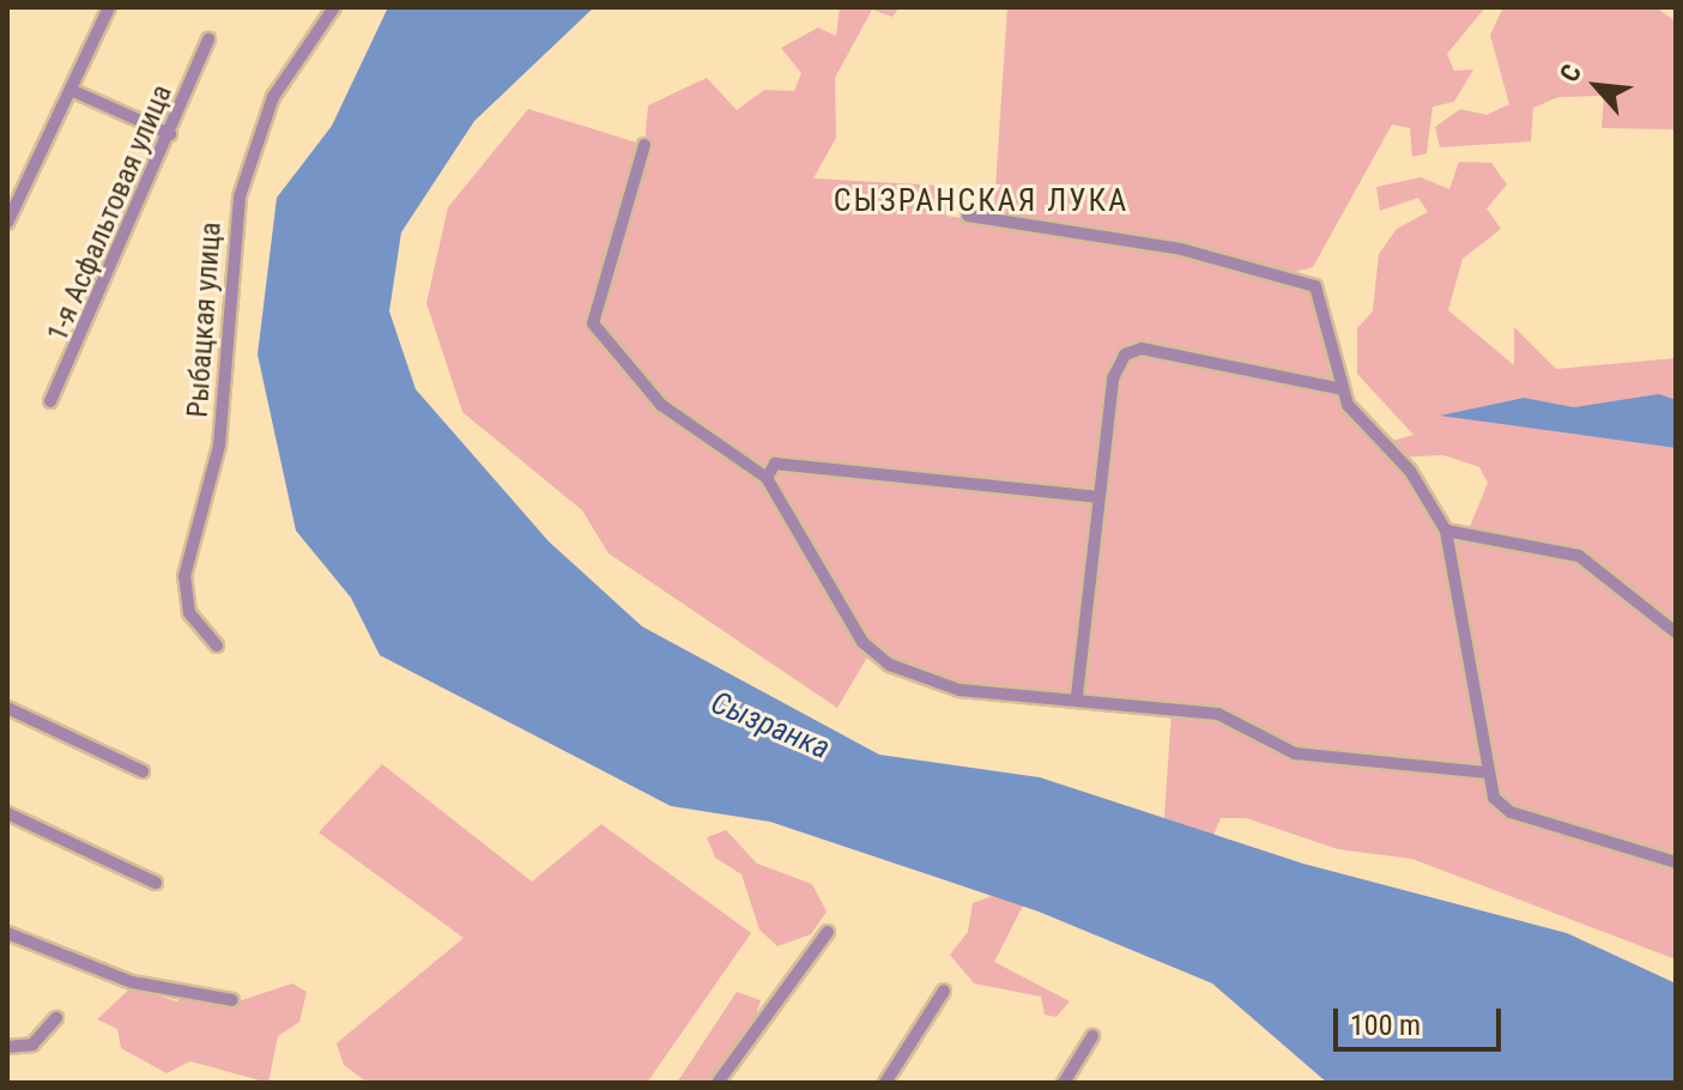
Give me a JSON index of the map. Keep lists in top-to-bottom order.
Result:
{
  "streets": {
    "street": ["1-я Асфальтовая улица", "Рыбацкая улица"]
  },
  "districts": ["СЫЗРАНСКАЯ ЛУКА"],
  "water": ["Сызранка"],
  "scale_bar": "100 m",
  "north": "top left"
}
